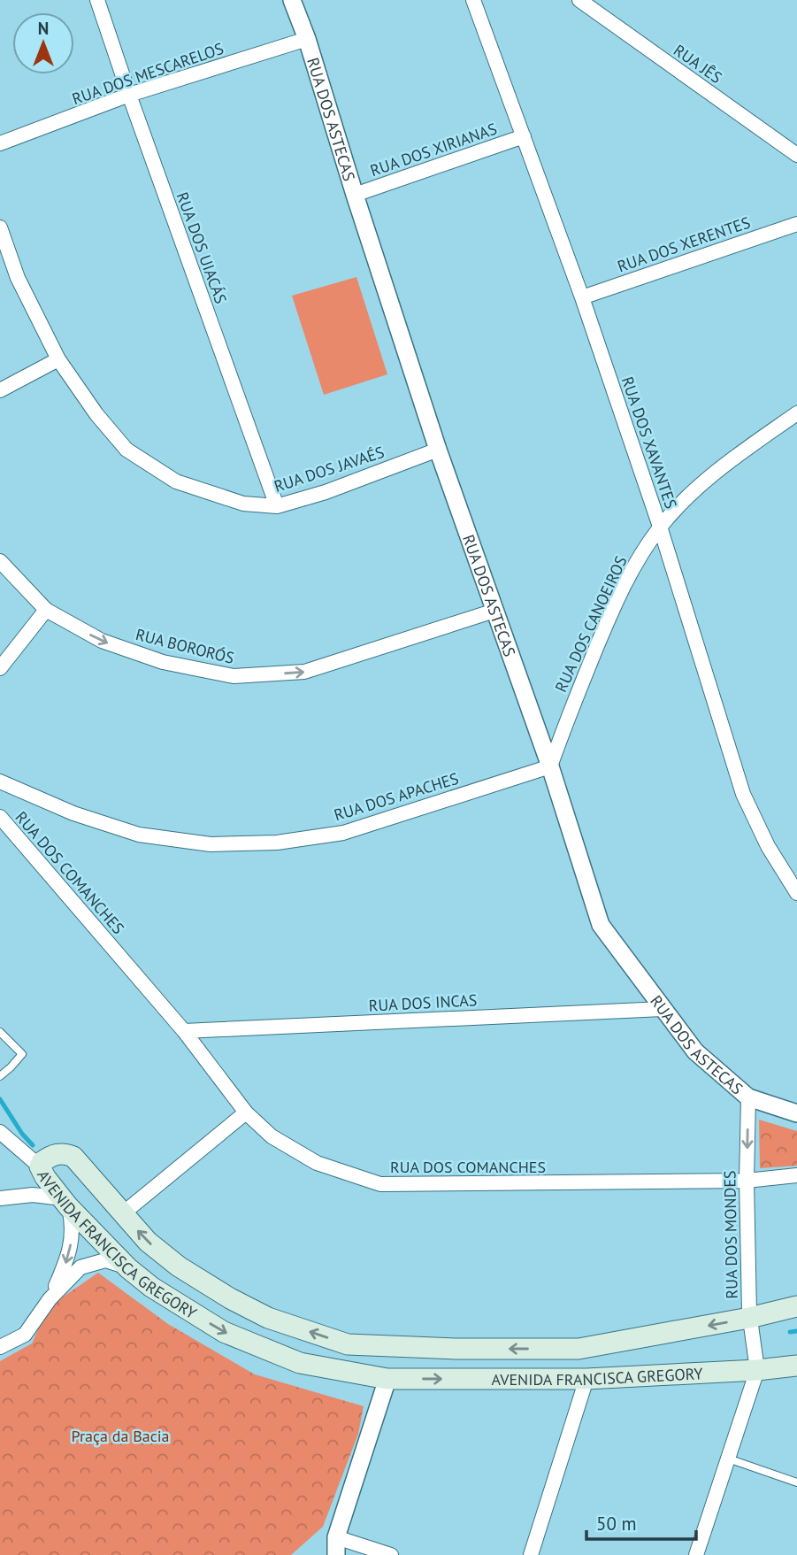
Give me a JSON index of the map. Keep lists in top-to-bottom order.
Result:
{
  "streets": {
    "main road": ["AVENIDA FRANCISCA GREGORY"],
    "street": [
      "RUA JÊS",
      "RUA DOS MESCARELOS",
      "RUA DOS ASTECAS",
      "RUA DOS XIRIANAS",
      "RUA DOS XERENTES",
      "RUA DOS UIACÁS",
      "RUA DOS XAVANTES",
      "RUA DOS JAVAÉS",
      "RUA DOS CANOEIROS",
      "RUA BORORÓS",
      "RUA DOS APACHES",
      "RUA DOS COMANCHES",
      "RUA DOS INCAS",
      "RUA DOS MONDES"
    ]
  },
  "crossings": [
    ["RUA DOS MESCARELOS", "RUA DOS ASTECAS"],
    ["RUA DOS MESCARELOS", "RUA DOS UIACÁS"],
    ["RUA DOS ASTECAS", "RUA DOS XIRIANAS"],
    ["RUA DOS ASTECAS", "RUA DOS JAVAÉS"],
    ["RUA DOS ASTECAS", "RUA DOS CANOEIROS"],
    ["RUA DOS ASTECAS", "RUA BORORÓS"],
    ["RUA DOS ASTECAS", "RUA DOS APACHES"],
    ["RUA DOS ASTECAS", "RUA DOS INCAS"],
    ["RUA DOS ASTECAS", "RUA DOS MONDES"],
    ["RUA DOS XIRIANAS", "RUA DOS XAVANTES"],
    ["RUA DOS XERENTES", "RUA DOS XAVANTES"],
    ["RUA DOS UIACÁS", "RUA DOS JAVAÉS"],
    ["RUA DOS XAVANTES", "RUA DOS CANOEIROS"],
    ["RUA DOS CANOEIROS", "RUA DOS APACHES"],
    ["RUA DOS COMANCHES", "RUA DOS INCAS"],
    ["RUA DOS COMANCHES", "RUA DOS MONDES"],
    ["RUA DOS MONDES", "AVENIDA FRANCISCA GREGORY"]
  ],
  "one_way": ["RUA BORORÓS"],
  "parks": ["Praça da Bacia"],
  "scale_bar": "50 m",
  "north": "top"
}
